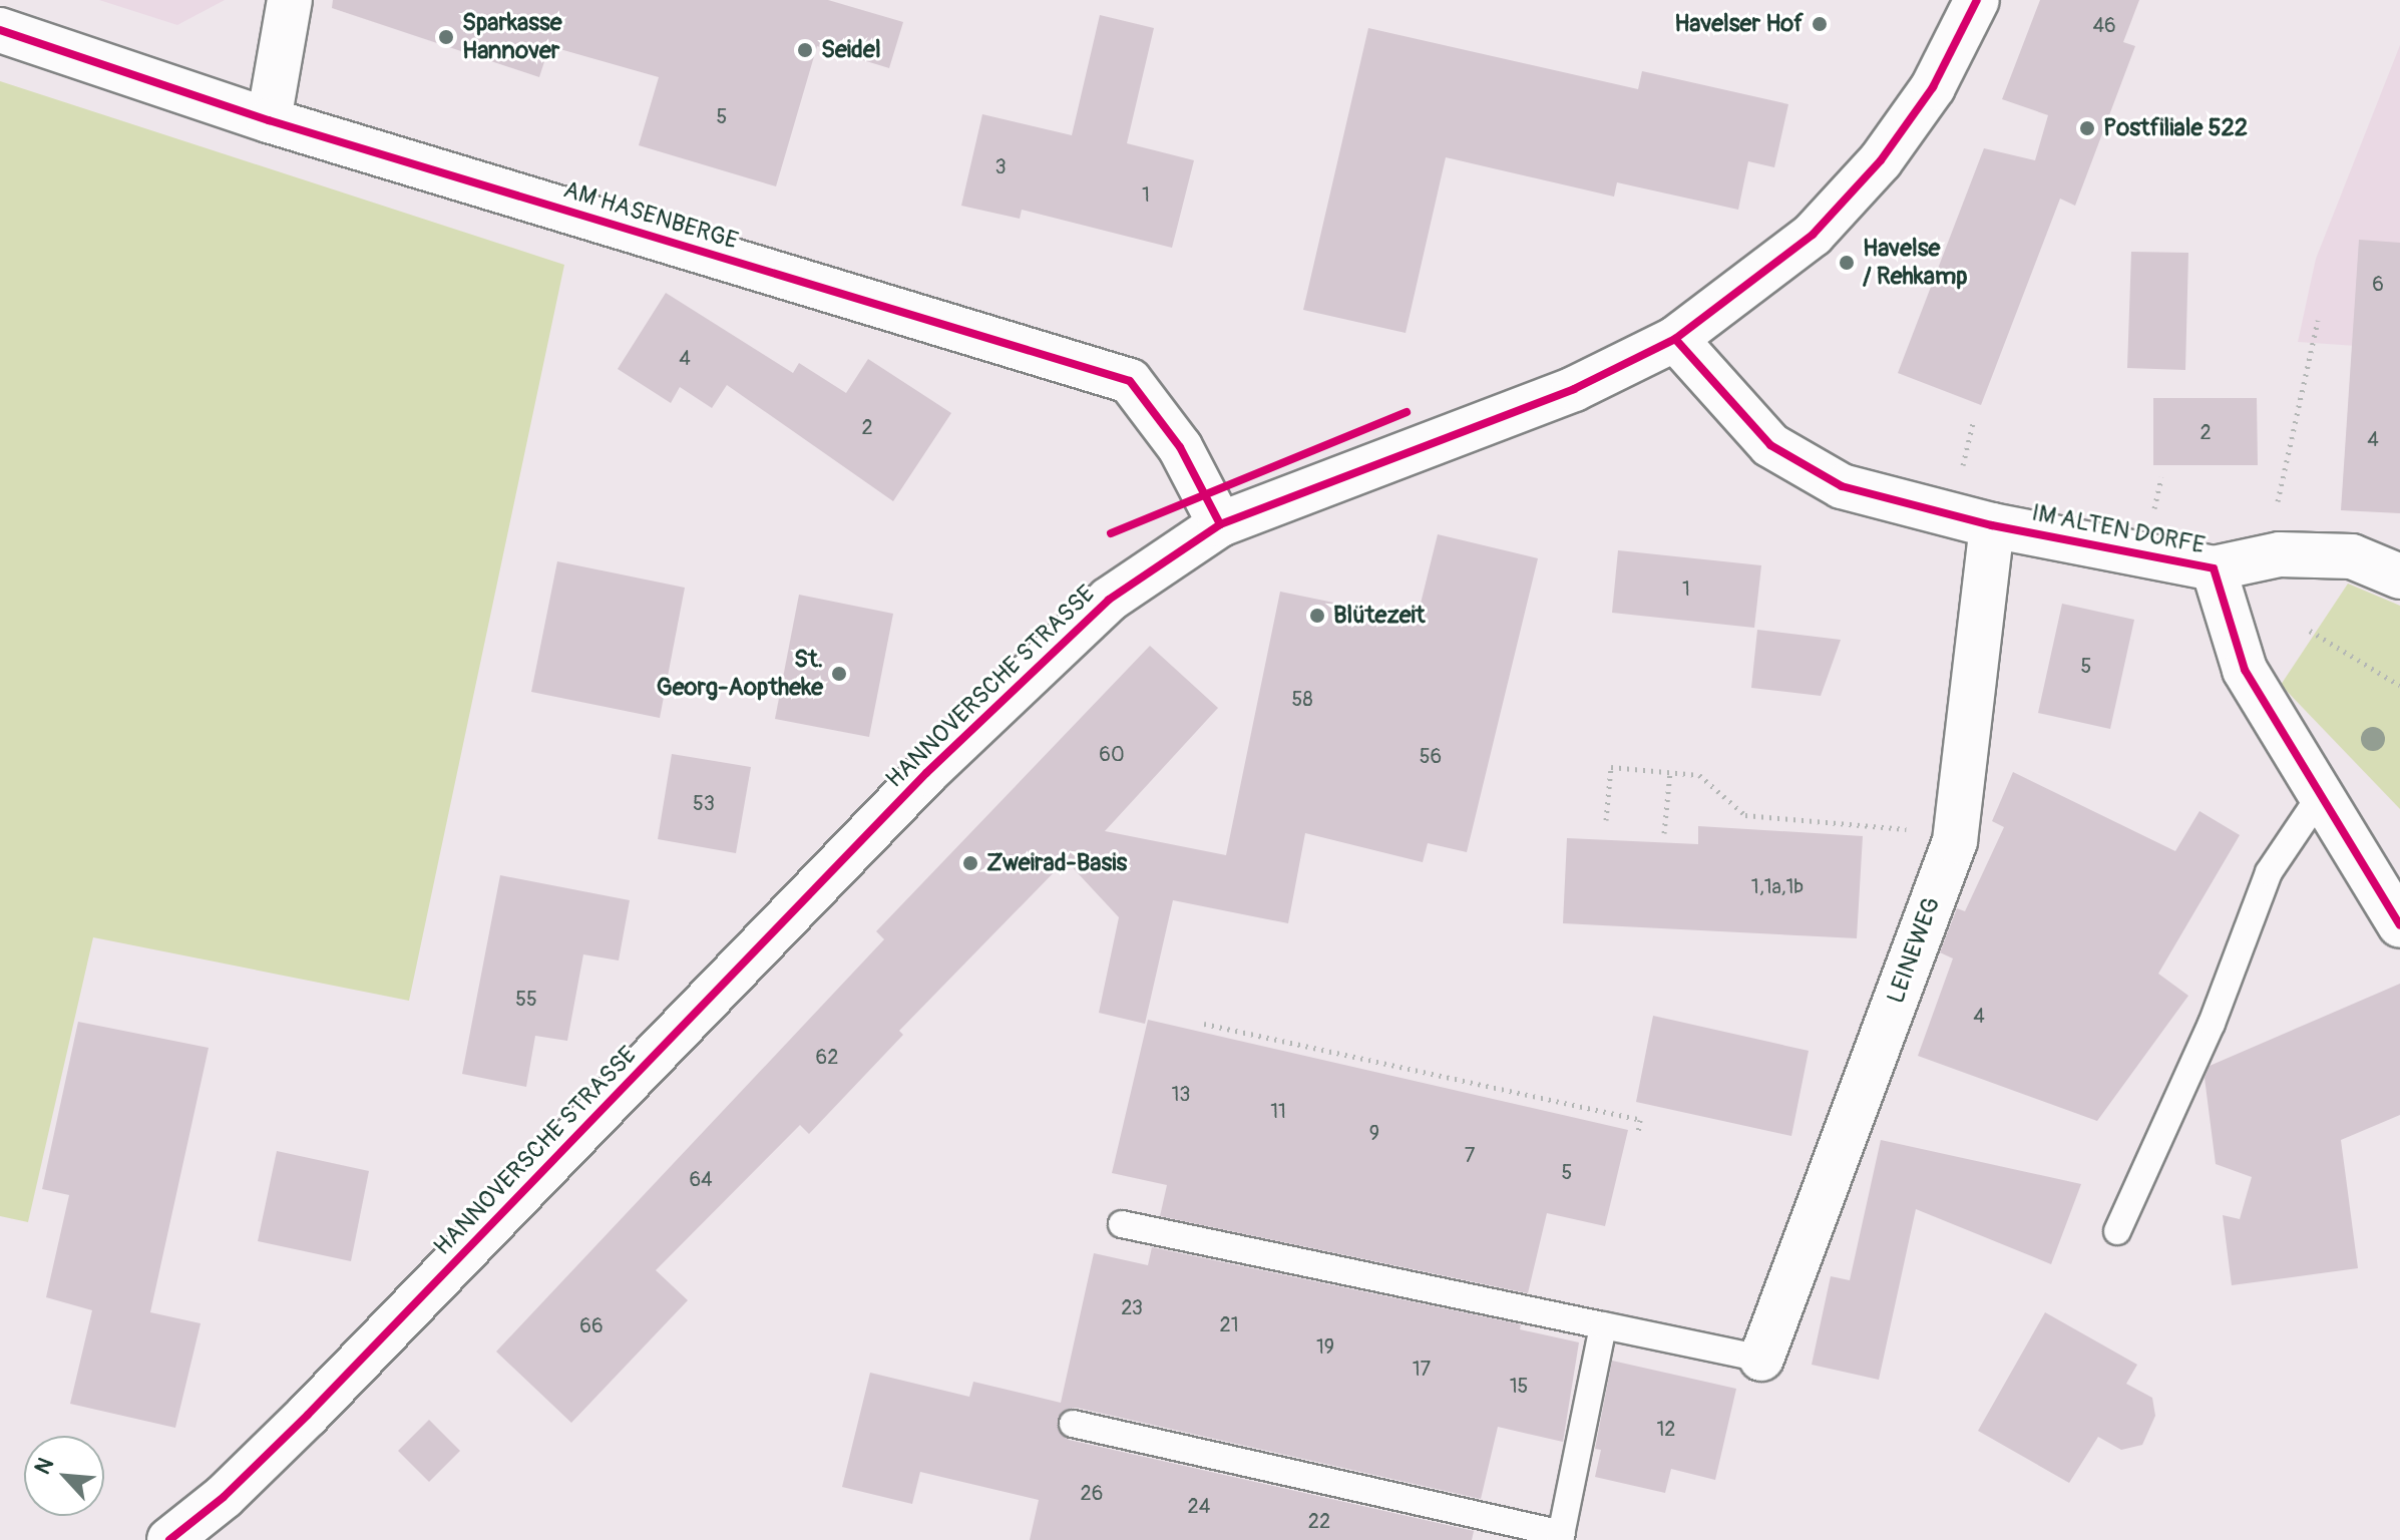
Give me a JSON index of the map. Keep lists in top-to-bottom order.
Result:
{
  "streets": {
    "street": [
      "AM HASENBERGE",
      "IM ALTEN DORFE",
      "HANNOVERSCHE STRASSE",
      "LEINEWEG"
    ]
  },
  "crossings": [
    ["AM HASENBERGE", "HANNOVERSCHE STRASSE"],
    ["IM ALTEN DORFE", "HANNOVERSCHE STRASSE"],
    ["IM ALTEN DORFE", "LEINEWEG"]
  ],
  "places": [
    "Havelser Hof",
    "Sparkasse Hannover",
    "Seidel",
    "Postfiliale 522",
    "Havelse / Rehkamp",
    "Blütezeit",
    "St. Georg-Aoptheke",
    "Zweirad-Basis"
  ],
  "house_numbers": [
    "46",
    "5",
    "3",
    "1",
    "6",
    "4",
    "2",
    "2",
    "4",
    "1",
    "5",
    "58",
    "60",
    "56",
    "53",
    "1,1a,1b",
    "55",
    "4",
    "62",
    "13",
    "11",
    "9",
    "7",
    "5",
    "64",
    "23",
    "21",
    "66",
    "19",
    "17",
    "15",
    "12",
    "26",
    "24",
    "22"
  ],
  "north": "top left"
}
